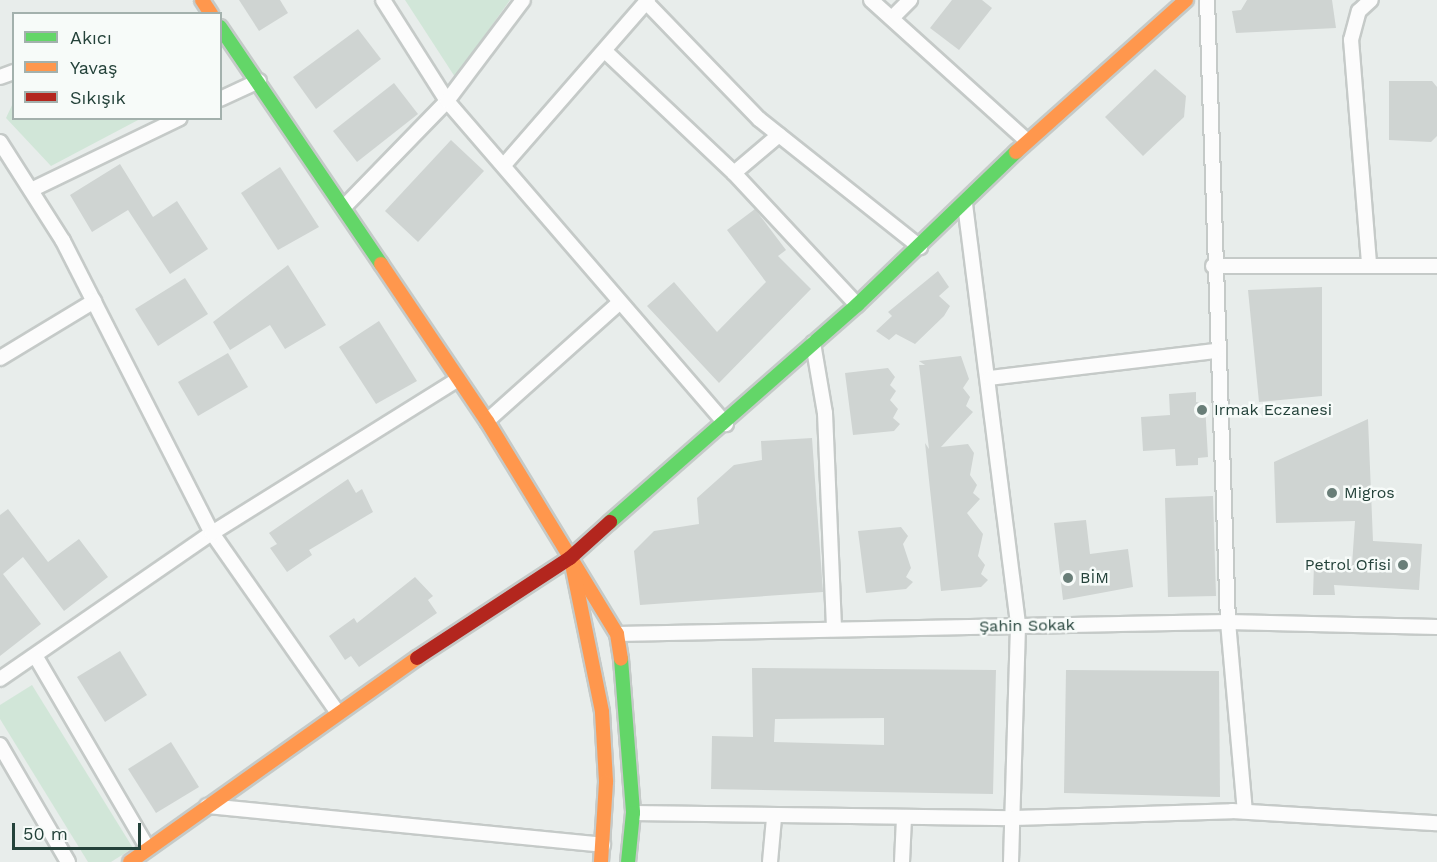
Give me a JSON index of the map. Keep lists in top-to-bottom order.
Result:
{
  "streets": {
    "street": ["Şahin Sokak"]
  },
  "places": [
    "Irmak Eczanesi",
    "Migros",
    "Petrol Ofisi",
    "BİM"
  ],
  "legend": ["Akıcı", "Yavaş", "Sıkışık"],
  "scale_bar": "50 m"
}
